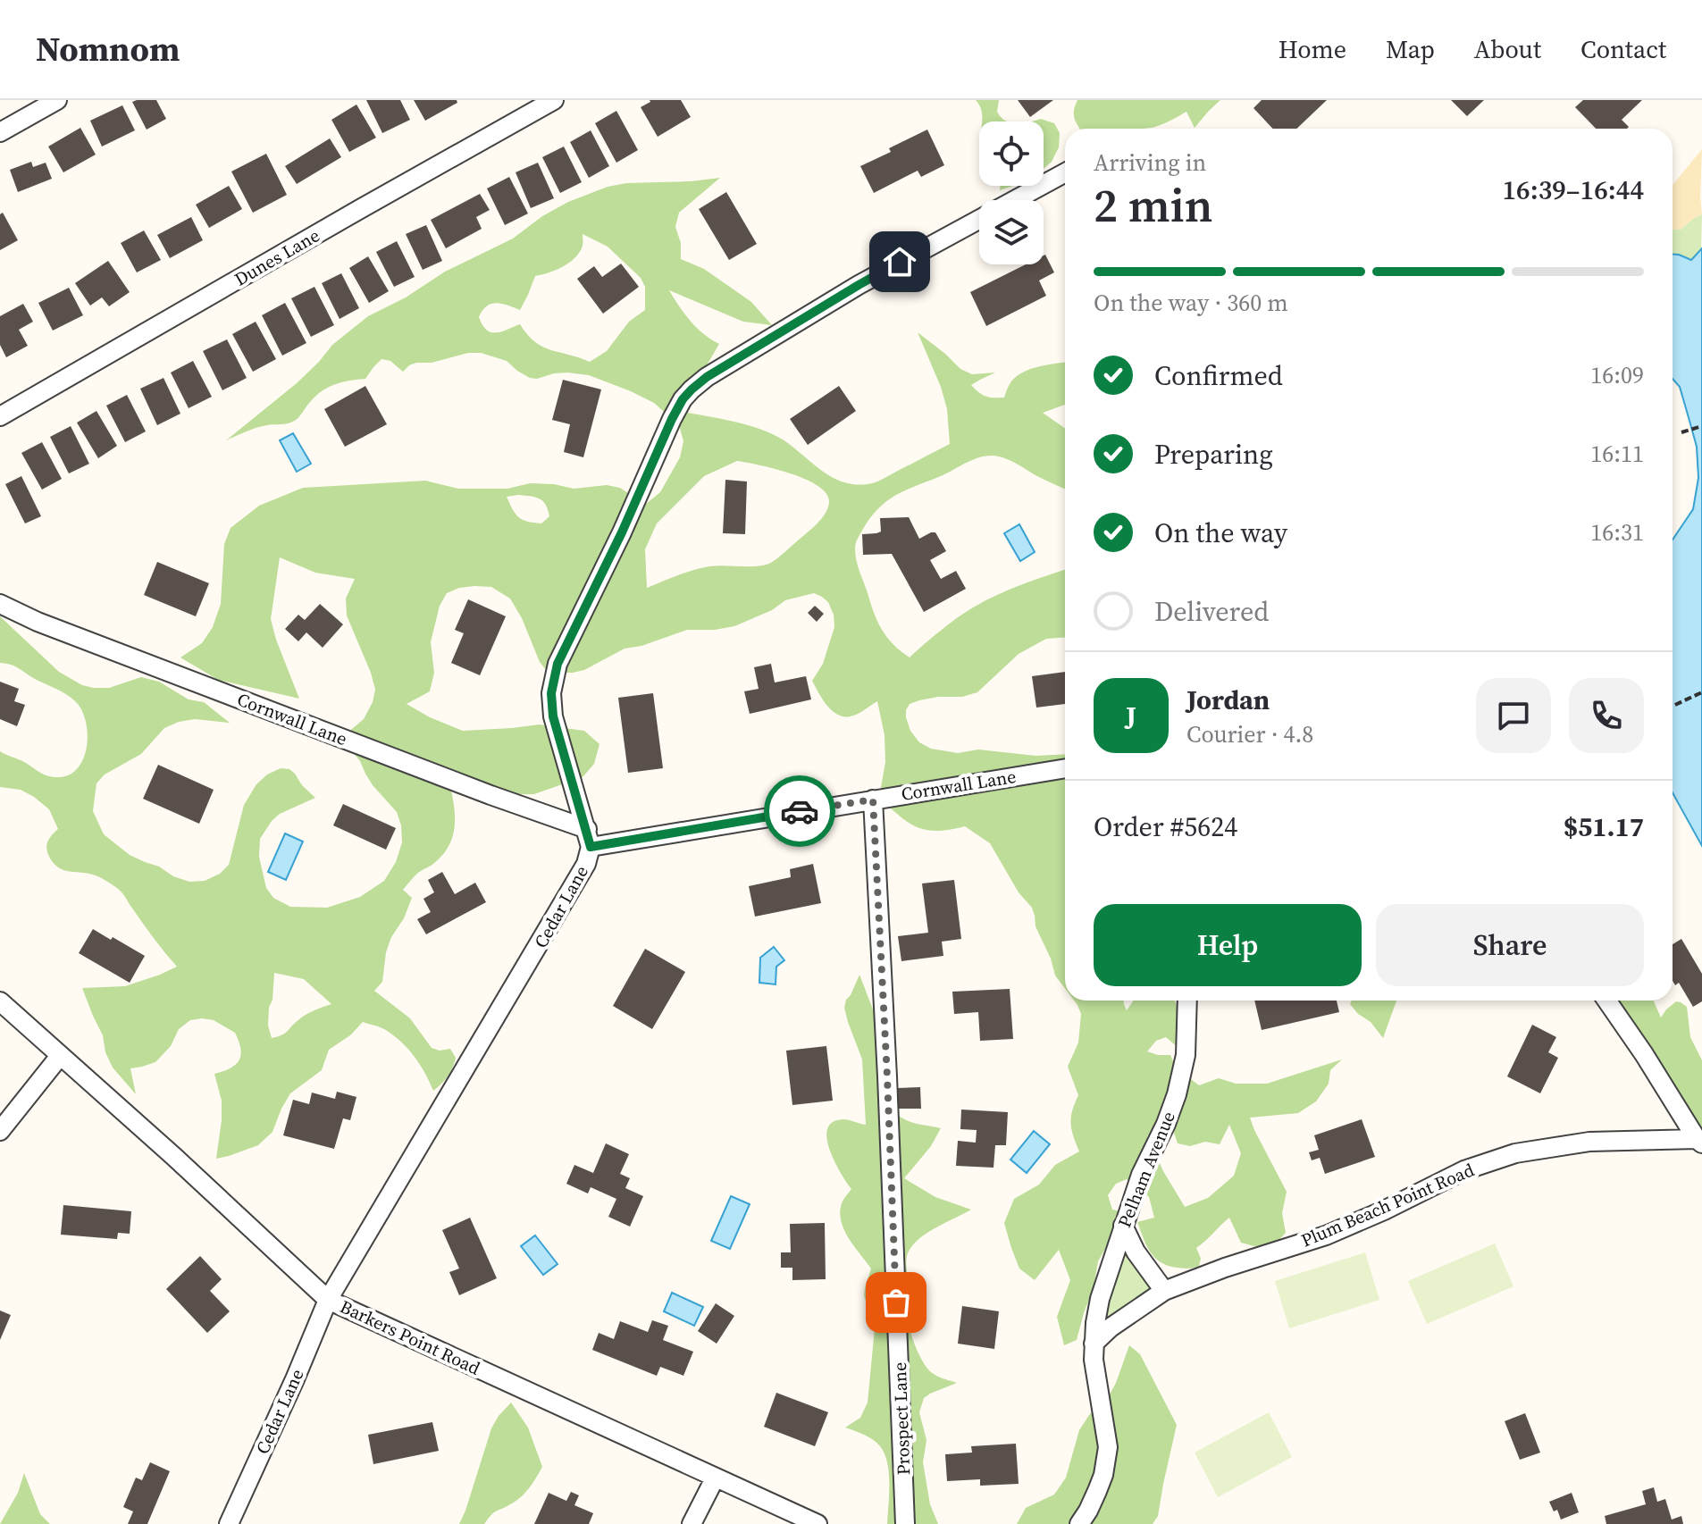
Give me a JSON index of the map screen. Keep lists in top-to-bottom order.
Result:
{
  "streets": {
    "street": [
      "Dunes Lane",
      "Cornwall Lane",
      "Cedar Lane",
      "Pelham Avenue",
      "Plum Beach Point Road",
      "Barkers Point Road",
      "Prospect Lane"
    ]
  },
  "crossings": [
    ["Cornwall Lane", "Cedar Lane"],
    ["Cornwall Lane", "Prospect Lane"],
    ["Cedar Lane", "Barkers Point Road"],
    ["Pelham Avenue", "Plum Beach Point Road"]
  ],
  "page": {
    "header": "Nomnom",
    "nav": [
      "Home",
      "Map",
      "About",
      "Contact"
    ],
    "heading": ["2 min", "Arriving in", "16:39–16:44"],
    "panel": [
      "Jordan",
      "Courier · 4.8",
      "Order #5624",
      "$51.17"
    ],
    "bar": "On the way · 360 m",
    "list": [
      ["Confirmed", "16:09"],
      ["Preparing", "16:11"],
      ["On the way", "16:31"],
      "Delivered"
    ],
    "round": "J",
    "buttons": ["Help", "Share"]
  }
}
